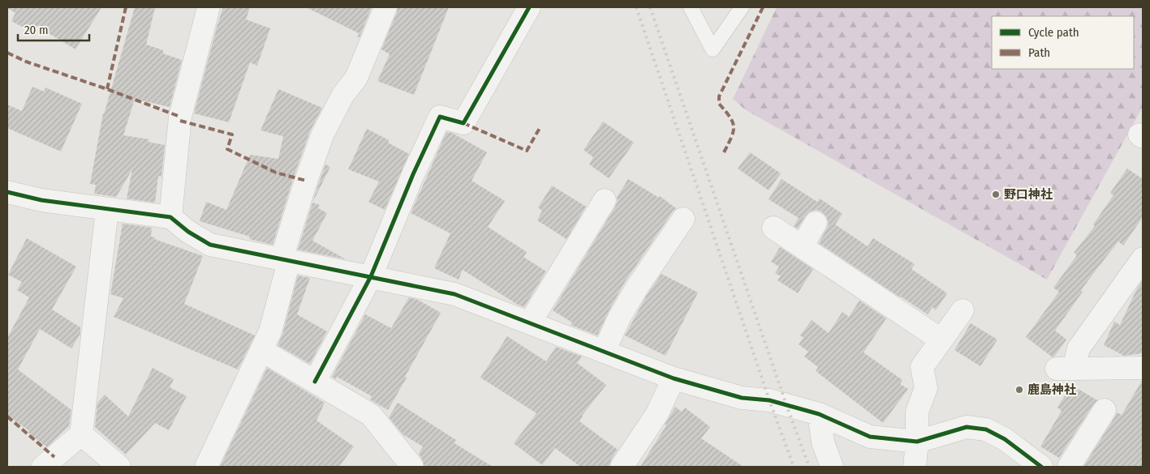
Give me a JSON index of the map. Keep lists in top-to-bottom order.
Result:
{
  "places": ["野口神社", "鹿島神社"],
  "legend": ["Cycle path", "Path"],
  "scale_bar": "20 m"
}
